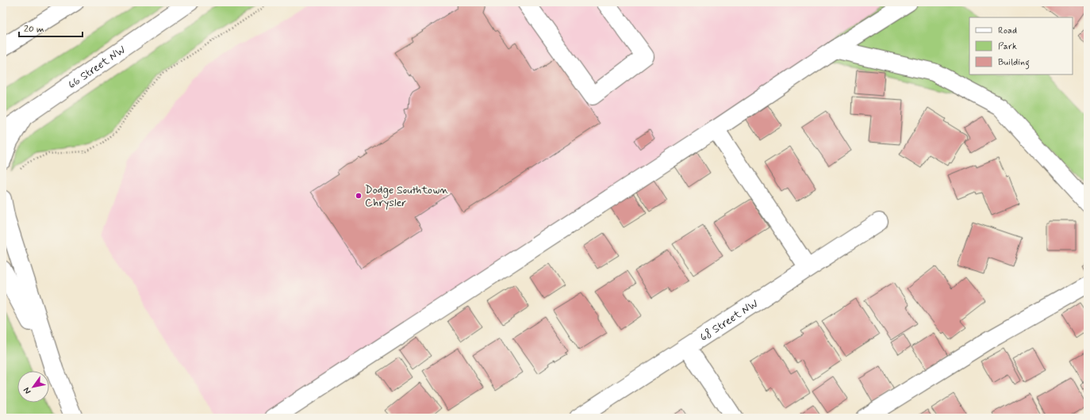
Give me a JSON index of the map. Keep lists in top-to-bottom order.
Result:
{
  "streets": {
    "main road": ["66 Street NW", "68 Street NW"]
  },
  "places": ["Dodge Southtown Chrysler"],
  "legend": ["Road", "Park", "Building"],
  "scale_bar": "20 m",
  "north": "bottom left"
}
